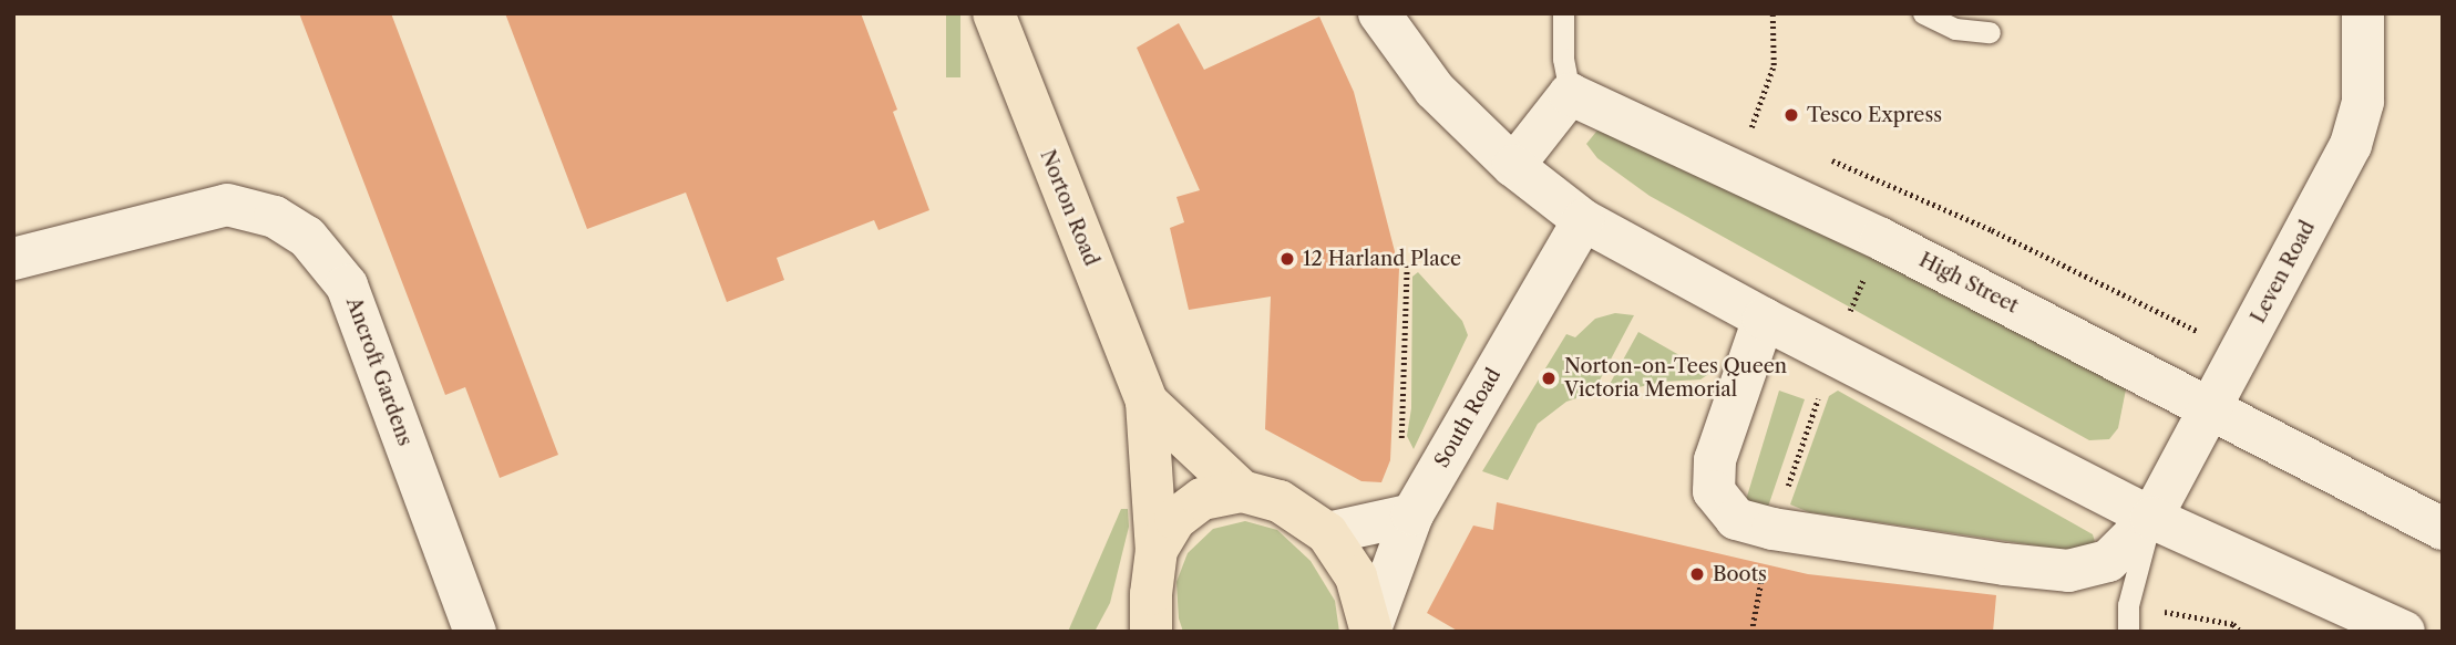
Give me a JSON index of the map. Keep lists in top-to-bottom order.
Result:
{
  "streets": {
    "main road": ["Norton Road"],
    "street": [
      "Leven Road",
      "High Street",
      "Ancroft Gardens",
      "South Road"
    ]
  },
  "crossings": [
    ["Leven Road", "High Street"]
  ],
  "places": [
    "Tesco Express",
    "12 Harland Place",
    "Norton-on-Tees Queen Victoria Memorial",
    "Boots"
  ]
}
